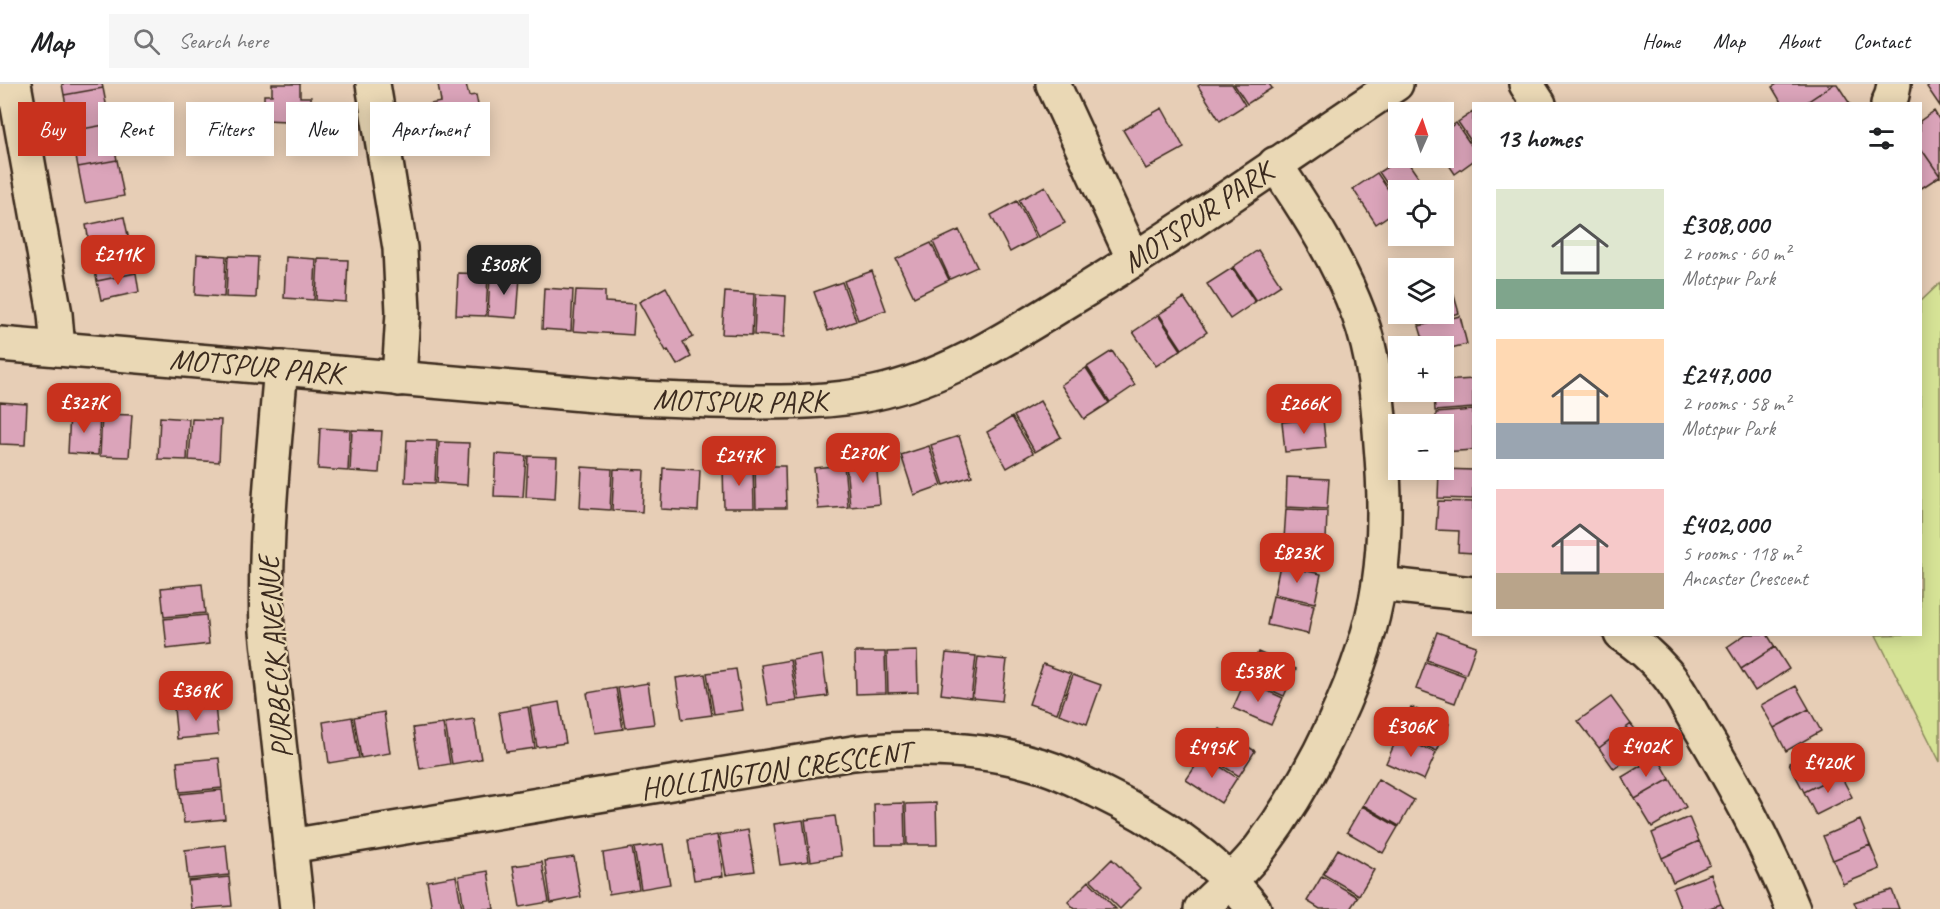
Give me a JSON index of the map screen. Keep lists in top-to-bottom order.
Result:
{
  "streets": {
    "street": ["MOTSPUR PARK", "PURBECK AVENUE", "HOLLINGTON CRESCENT"]
  },
  "crossings": [
    ["MOTSPUR PARK", "PURBECK AVENUE"],
    ["PURBECK AVENUE", "HOLLINGTON CRESCENT"]
  ],
  "north": "top",
  "page": {
    "header": "Map",
    "search": "Search here",
    "nav": [
      "Home",
      "Map",
      "About",
      "Contact"
    ],
    "map_buttons": ["+", "−"],
    "chip": [
      "Buy",
      "Rent",
      "Filters",
      "New",
      "Apartment"
    ],
    "heading": "13 homes",
    "list": [
      {
        "name": "£308,000",
        "note": "2 rooms · 60 m² · Motspur Park"
      },
      {
        "name": "£247,000",
        "note": "2 rooms · 58 m² · Motspur Park"
      },
      {
        "name": "£402,000",
        "note": "5 rooms · 118 m² · Ancaster Crescent"
      }
    ],
    "price": [
      "£211K",
      "£308K",
      "£327K",
      "£266K",
      "£270K",
      "£247K",
      "£823K",
      "£538K",
      "£369K",
      "£306K",
      "£402K",
      "£495K",
      "£420K"
    ]
  }
}
